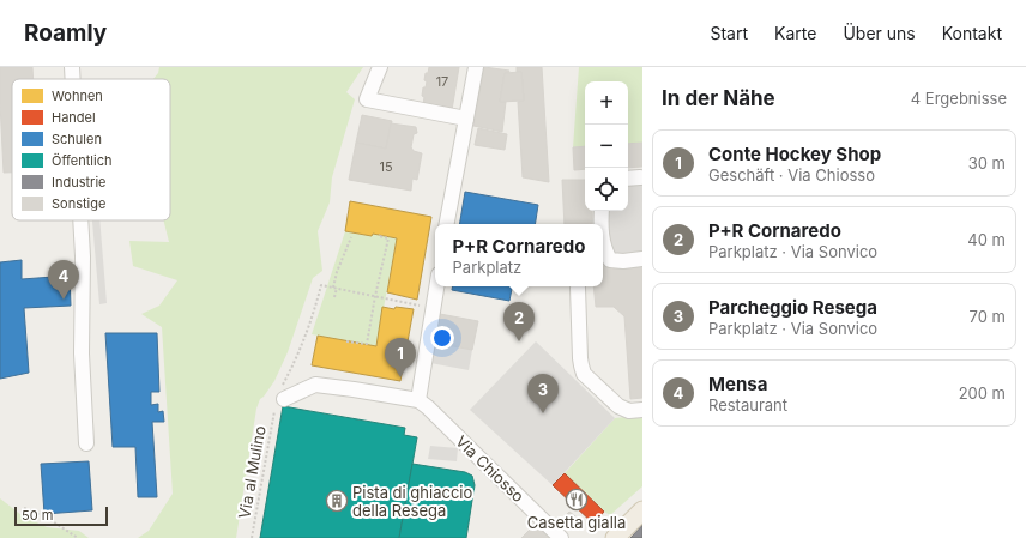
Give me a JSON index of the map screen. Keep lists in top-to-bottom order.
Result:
{
  "streets": {
    "street": ["Via Chiosso"],
    "path": ["Via al Mulino"]
  },
  "places": {
    "restaurant": ["Casetta gialla"],
    "building": ["Pista di ghiaccio della Resega"]
  },
  "house_numbers": ["17", "15"],
  "legend": [
    "Wohnen",
    "Handel",
    "Schulen",
    "Öffentlich",
    "Industrie",
    "Sonstige"
  ],
  "scale_bar": "50 m",
  "page": {
    "header": "Roamly",
    "nav": [
      "Start",
      "Karte",
      "Über uns",
      "Kontakt"
    ],
    "heading": ["In der Nähe", "4 Ergebnisse"],
    "map_buttons": ["+", "−"],
    "list": [
      {
        "mark": "1",
        "name": "Conte Hockey Shop",
        "note": "Geschäft · Via Chiosso",
        "value": "30 m"
      },
      {
        "mark": "2",
        "name": "P+R Cornaredo",
        "note": "Parkplatz · Via Sonvico",
        "value": "40 m"
      },
      {
        "mark": "3",
        "name": "Parcheggio Resega",
        "note": "Parkplatz · Via Sonvico",
        "value": "70 m"
      },
      {
        "mark": "4",
        "name": "Mensa",
        "note": "Restaurant",
        "value": "200 m"
      }
    ],
    "popup": ["P+R Cornaredo", "Parkplatz"],
    "pins": [
      "4",
      "2",
      "1",
      "3"
    ],
    "scale": "50 m"
  }
}
